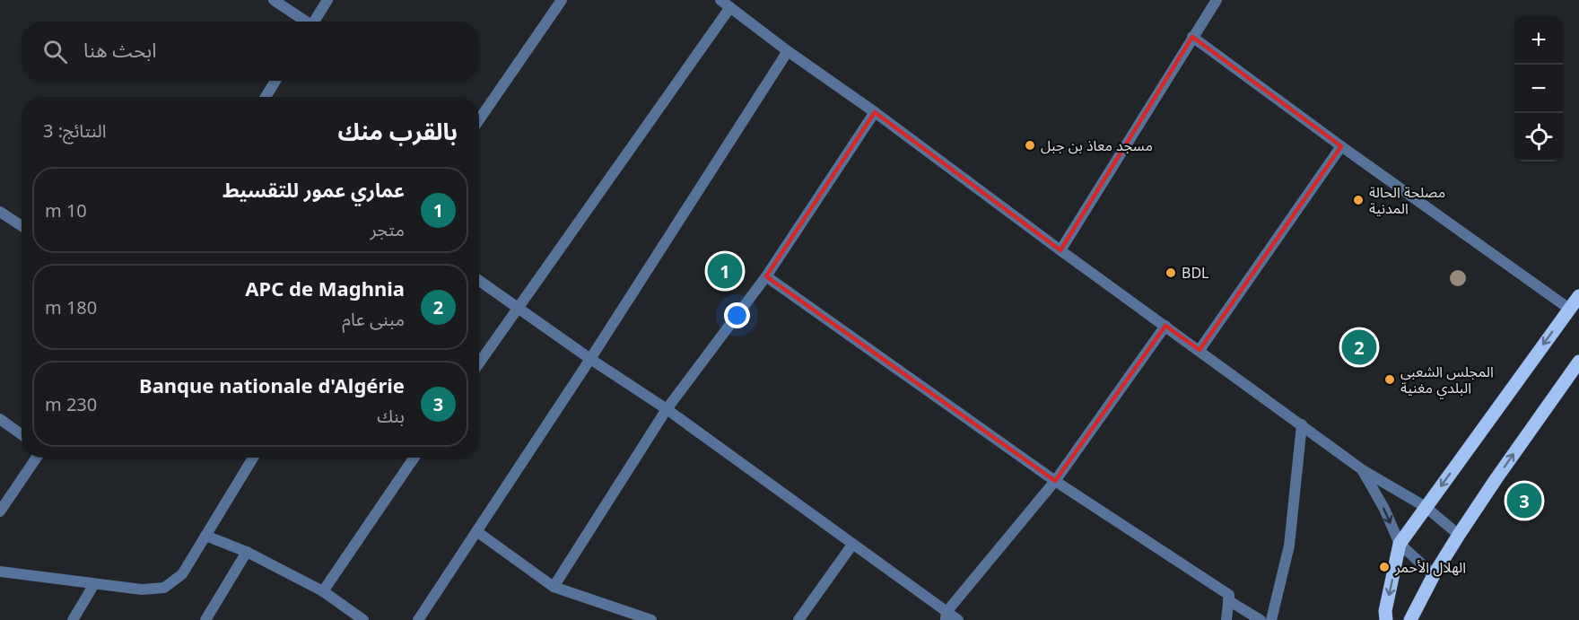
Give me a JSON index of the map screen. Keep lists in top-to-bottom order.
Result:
{
  "places": [
    "مسجد معاذ بن جبل",
    "مصلحة الحالة المدنية",
    "BDL",
    "المجلس الشعبي البلدي مغنية",
    "الهلال الأحمر"
  ],
  "page": {
    "map_buttons": ["+", "−"],
    "search": "ابحث هنا",
    "heading": ["بالقرب منك", "النتائج: 3"],
    "list": [
      {
        "mark": "1",
        "name": "عماري عمور للتقسيط",
        "note": "متجر",
        "value": "10 m"
      },
      {
        "mark": "2",
        "name": "APC de Maghnia",
        "note": "مبنى عام",
        "value": "180 m"
      },
      {
        "mark": "3",
        "name": "Banque nationale d'Algérie",
        "note": "بنك",
        "value": "230 m"
      }
    ],
    "pins": ["1", "2", "3"]
  }
}
